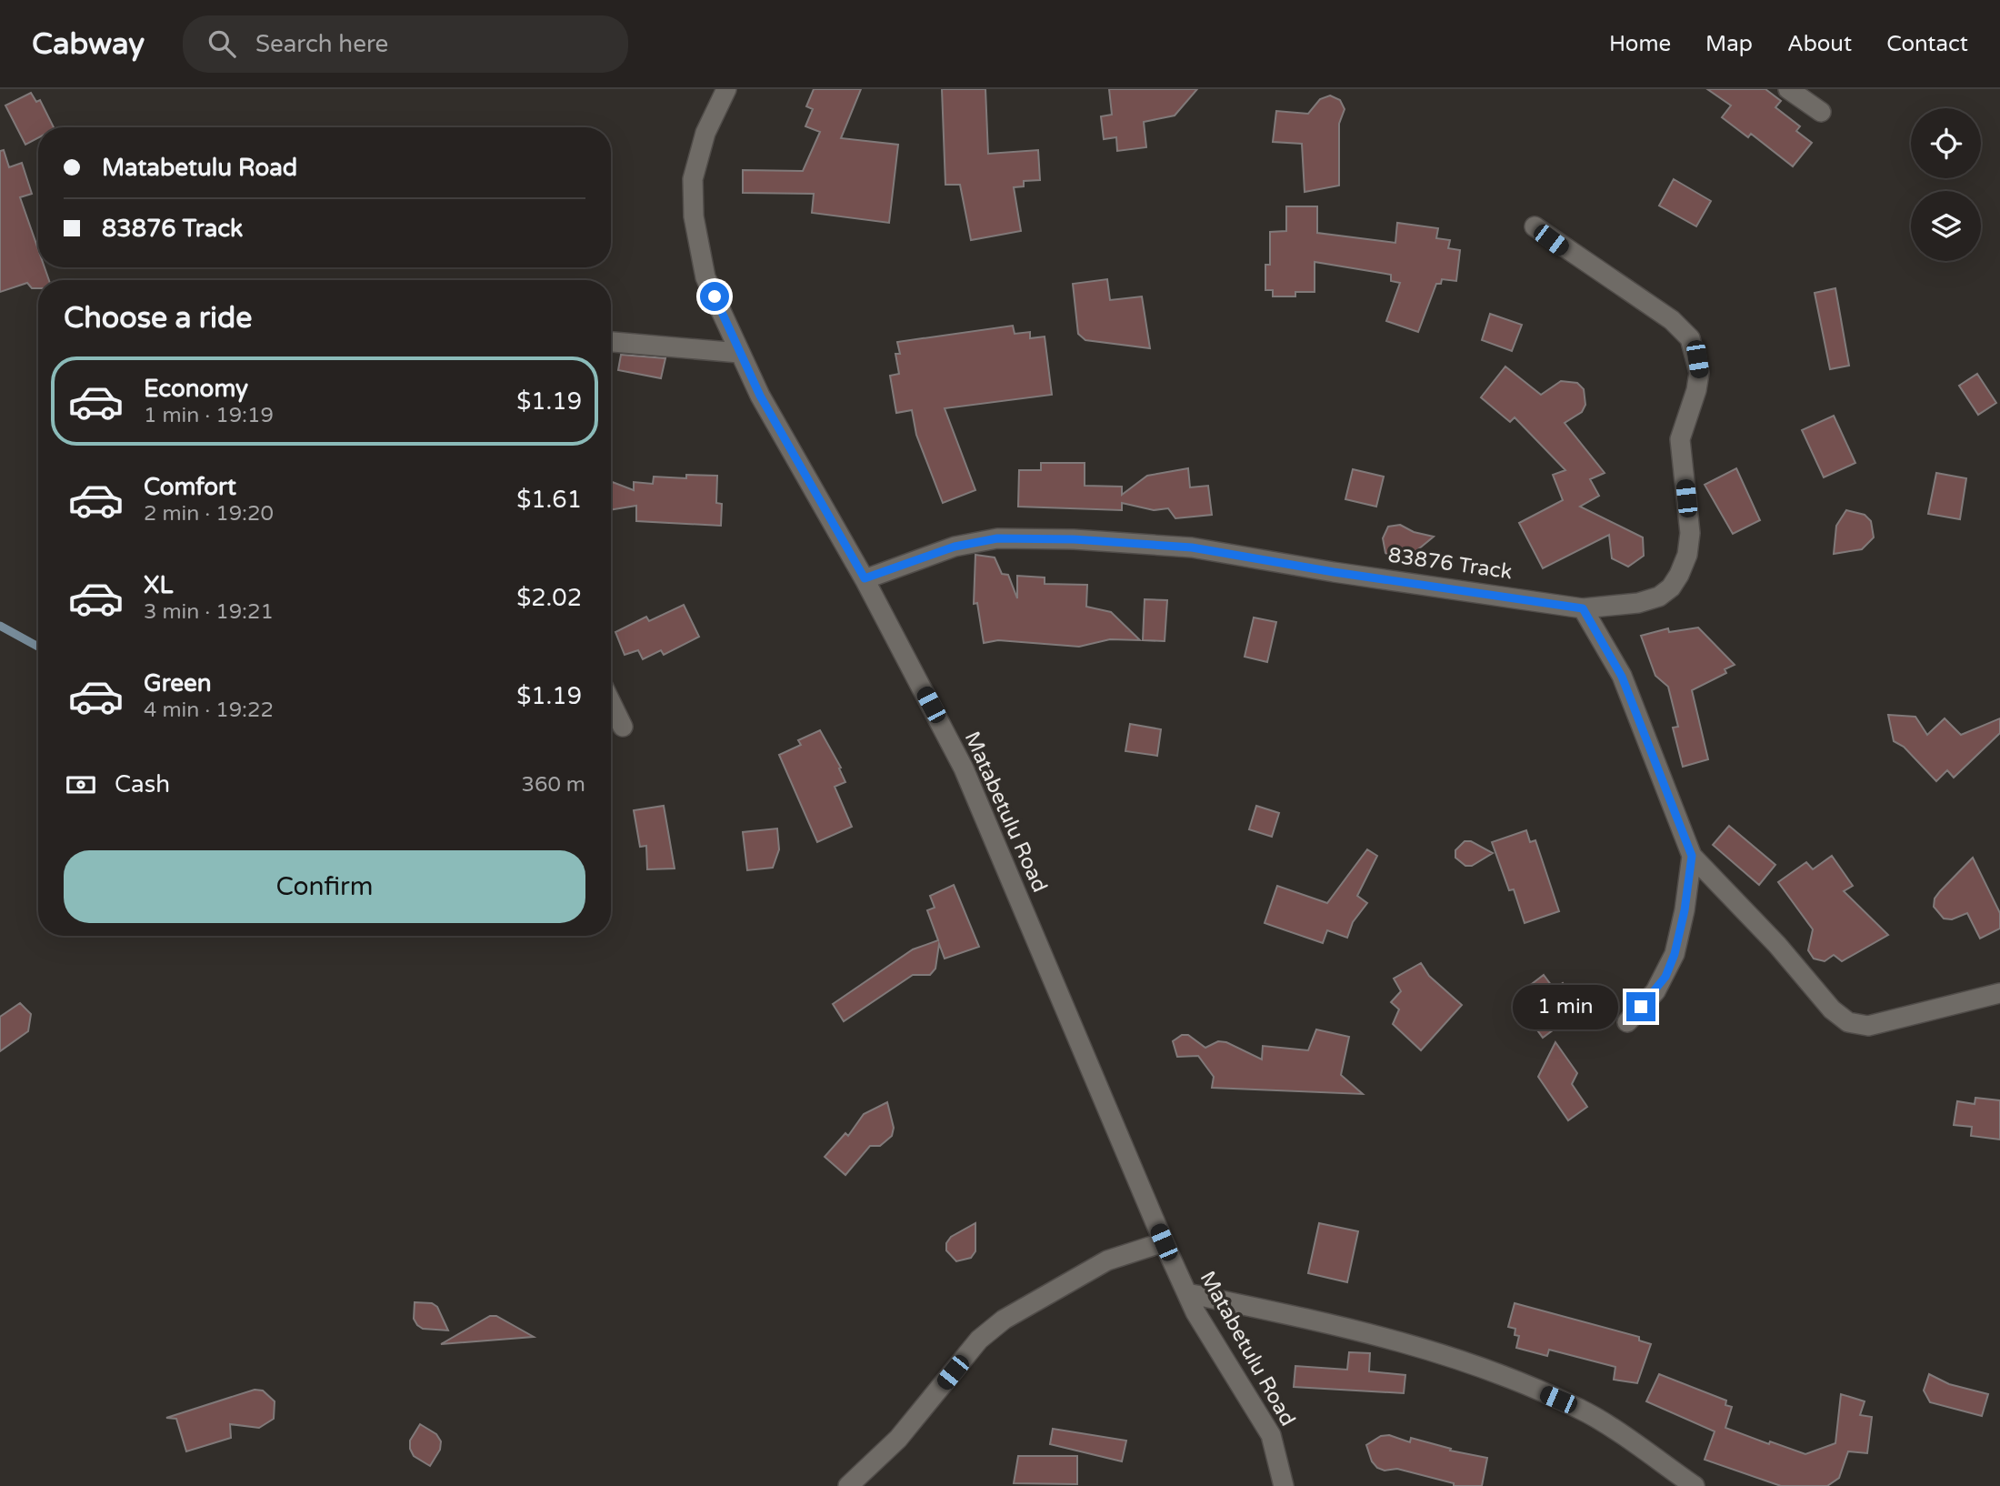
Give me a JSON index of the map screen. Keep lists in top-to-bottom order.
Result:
{
  "streets": {
    "street": ["83876 Track", "Matabetulu Road"]
  },
  "crossings": [
    ["83876 Track", "Matabetulu Road"]
  ],
  "page": {
    "header": "Cabway",
    "search": "Search here",
    "nav": [
      "Home",
      "Map",
      "About",
      "Contact"
    ],
    "banner": ["Matabetulu Road", "83876 Track"],
    "heading": "Choose a ride",
    "list": [
      {
        "name": "Economy",
        "note": "1 min · 19:19",
        "value": "$1.19"
      },
      {
        "name": "Comfort",
        "note": "2 min · 19:20",
        "value": "$1.61"
      },
      {
        "name": "XL",
        "note": "3 min · 19:21",
        "value": "$2.02"
      },
      {
        "name": "Green",
        "note": "4 min · 19:22",
        "value": "$1.19"
      }
    ],
    "pay": ["Cash", "360 m"],
    "buttons": "Confirm",
    "bubble": "1 min"
  }
}
